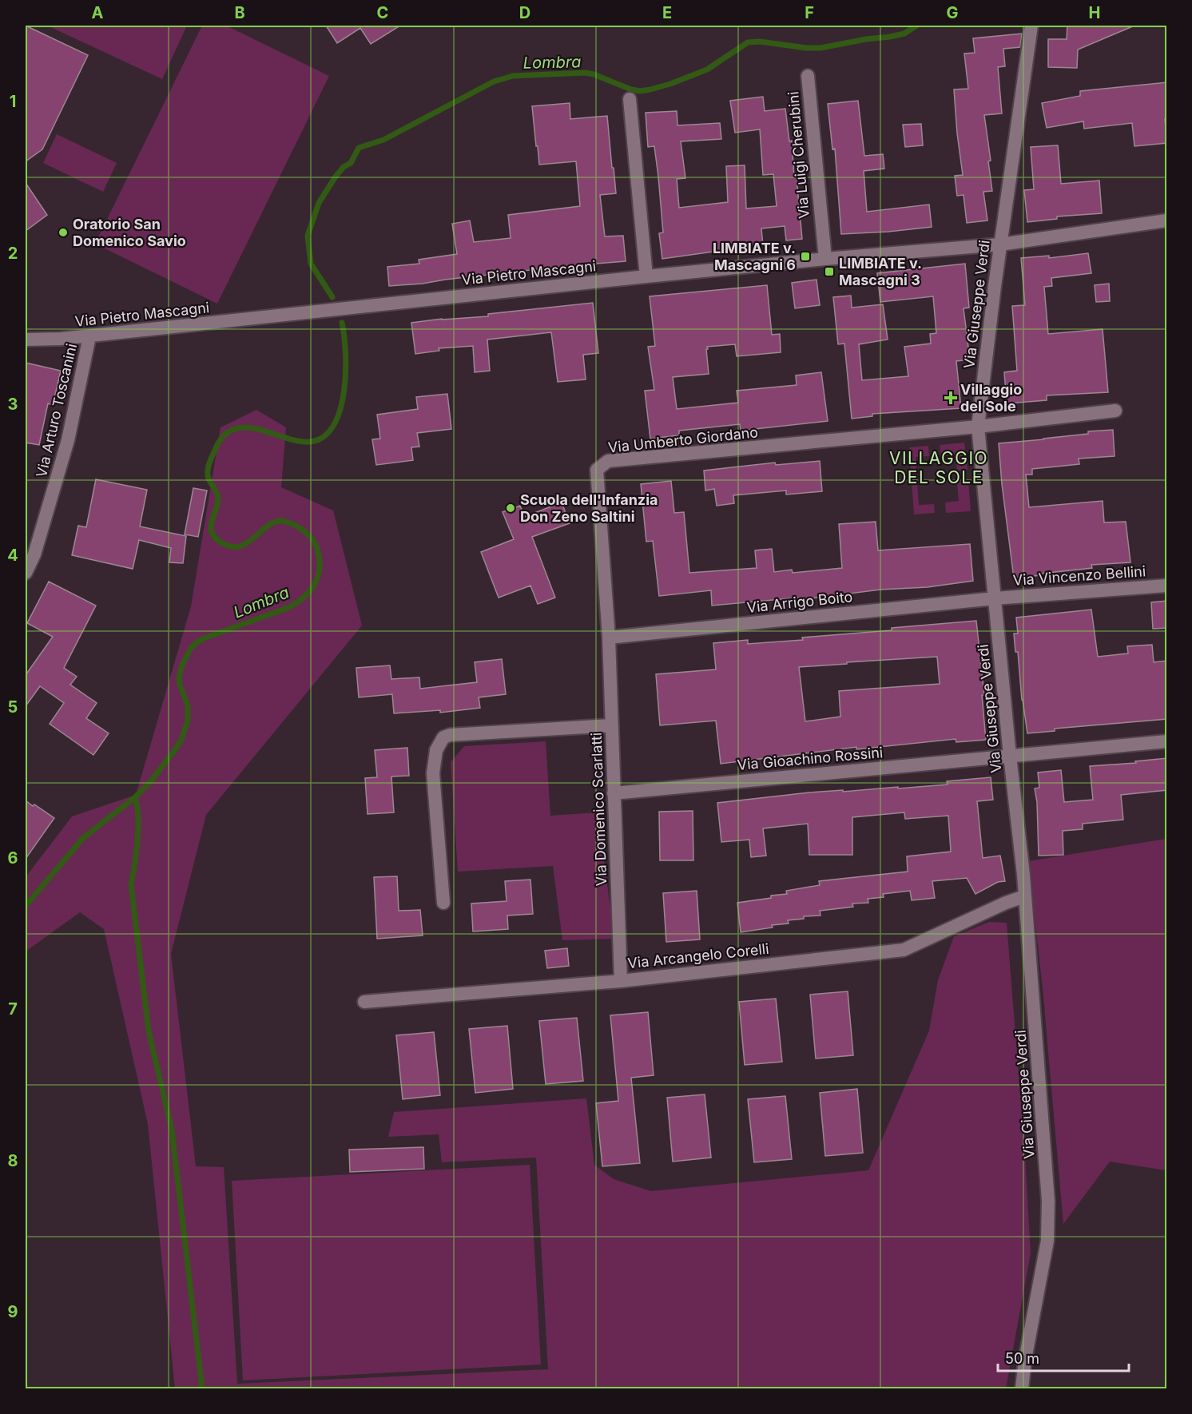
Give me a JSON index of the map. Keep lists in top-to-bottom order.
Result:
{
  "streets": {
    "street": [
      "Via Luigi Cherubini",
      "Via Pietro Mascagni",
      "Via Giuseppe Verdi",
      "Via Arturo Toscanini",
      "Via Umberto Giordano",
      "Via Vincenzo Bellini",
      "Via Arrigo Boito",
      "Via Gioachino Rossini",
      "Via Domenico Scarlatti",
      "Via Arcangelo Corelli"
    ]
  },
  "crossings": [
    ["Via Luigi Cherubini", "Via Pietro Mascagni"],
    ["Via Pietro Mascagni", "Via Giuseppe Verdi"],
    ["Via Pietro Mascagni", "Via Arturo Toscanini"],
    ["Via Giuseppe Verdi", "Via Umberto Giordano"],
    ["Via Giuseppe Verdi", "Via Vincenzo Bellini"],
    ["Via Giuseppe Verdi", "Via Arrigo Boito"],
    ["Via Giuseppe Verdi", "Via Gioachino Rossini"],
    ["Via Giuseppe Verdi", "Via Arcangelo Corelli"],
    ["Via Umberto Giordano", "Via Arrigo Boito"],
    ["Via Umberto Giordano", "Via Domenico Scarlatti"],
    ["Via Vincenzo Bellini", "Via Arrigo Boito"],
    ["Via Arrigo Boito", "Via Domenico Scarlatti"],
    ["Via Gioachino Rossini", "Via Domenico Scarlatti"],
    ["Via Domenico Scarlatti", "Via Arcangelo Corelli"]
  ],
  "districts": ["VILLAGGIO DEL SOLE"],
  "water": ["Lombra"],
  "places": {
    "other": ["Oratorio San Domenico Savio", "Scuola dell'Infanzia Don Zeno Saltini"],
    "transit": ["LIMBIATE v. Mascagni 6", "LIMBIATE v. Mascagni 3"],
    "health": ["Villaggio del Sole"]
  },
  "scale_bar": "50 m",
  "grid": {
    "columns": [
      "A",
      "B",
      "C",
      "D",
      "E",
      "F",
      "G",
      "H"
    ],
    "rows": [
      "1",
      "2",
      "3",
      "4",
      "5",
      "6",
      "7",
      "8",
      "9"
    ]
  }
}
